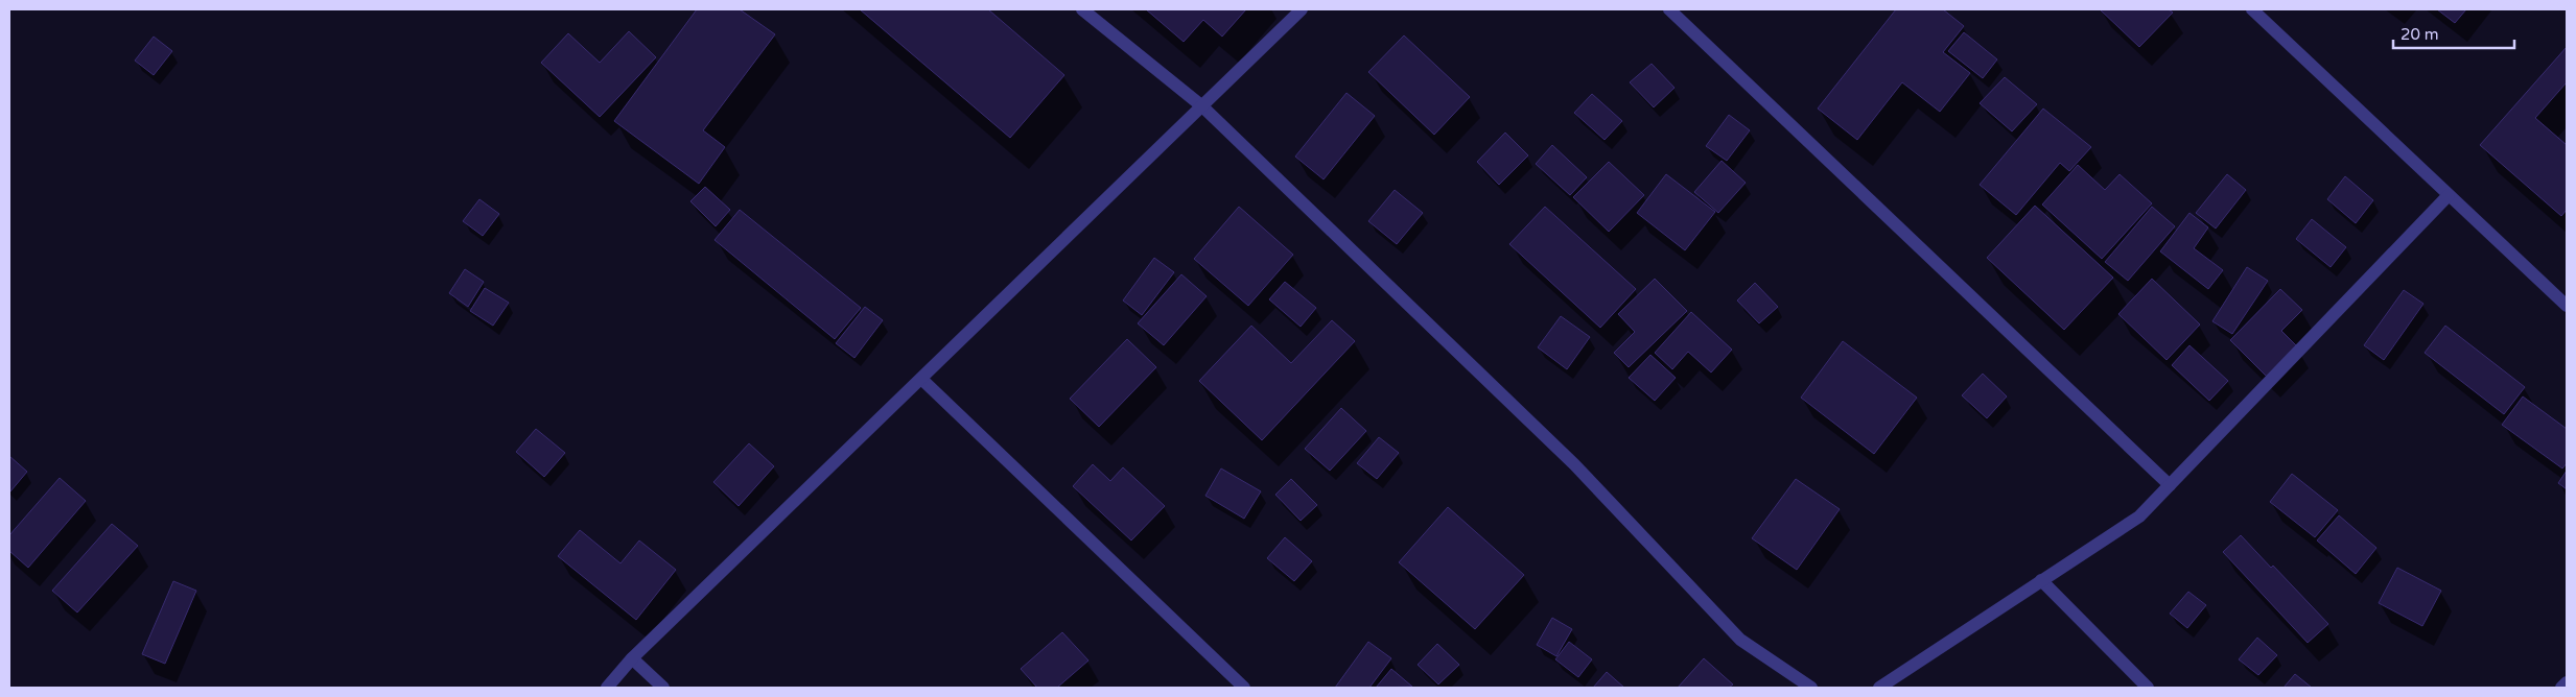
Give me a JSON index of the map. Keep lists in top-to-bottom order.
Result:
{
  "scale_bar": "20 m"
}
